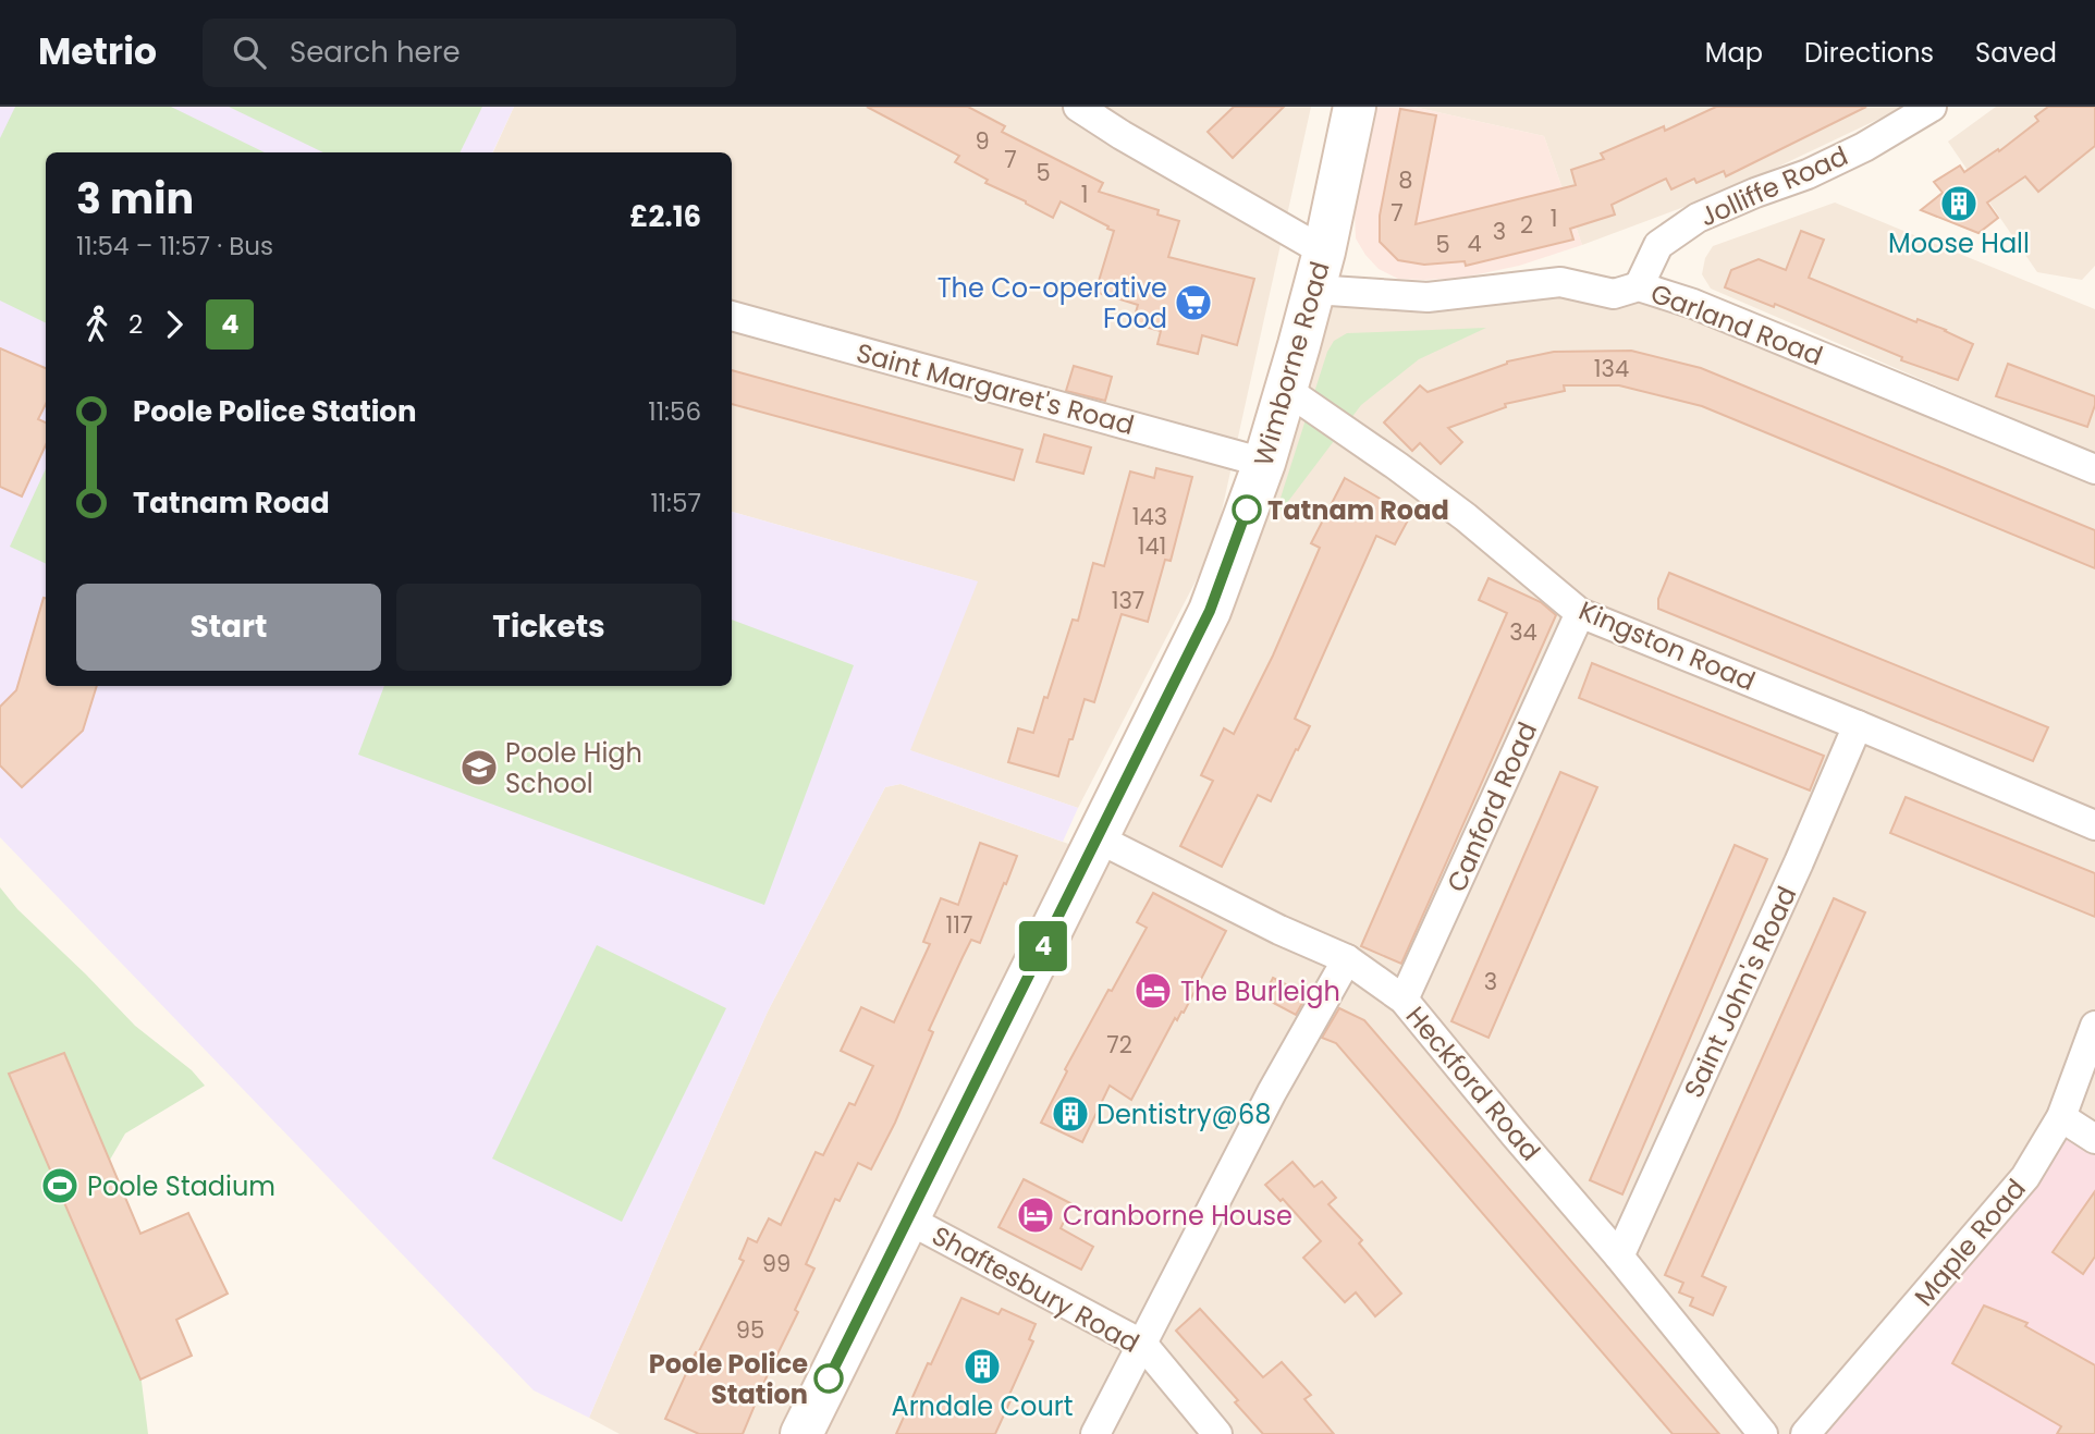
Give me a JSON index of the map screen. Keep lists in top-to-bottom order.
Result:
{
  "streets": {
    "main road": ["Wimborne Road"],
    "street": [
      "Jolliffe Road",
      "Garland Road",
      "Saint Margaret's Road",
      "Kingston Road",
      "Canford Road",
      "Saint John's Road",
      "Heckford Road",
      "Maple Road",
      "Shaftesbury Road"
    ]
  },
  "crossings": [
    ["Jolliffe Road", "Garland Road"],
    ["Garland Road", "Wimborne Road"],
    ["Wimborne Road", "Saint Margaret's Road"],
    ["Wimborne Road", "Kingston Road"],
    ["Wimborne Road", "Heckford Road"],
    ["Wimborne Road", "Shaftesbury Road"],
    ["Kingston Road", "Canford Road"],
    ["Kingston Road", "Saint John's Road"],
    ["Canford Road", "Heckford Road"],
    ["Saint John's Road", "Heckford Road"]
  ],
  "places": {
    "building": ["Moose Hall", "Dentistry@68", "Arndale Court"],
    "supermarket": ["The Co-operative Food"],
    "other": ["Tatnam Road", "Poole Police Station"],
    "school or university": ["Poole High School"],
    "hotel": ["The Burleigh", "Cranborne House"],
    "sports": ["Poole Stadium"]
  },
  "lines": ["bus line 4"],
  "house_numbers": [
    "9",
    "7",
    "5",
    "8",
    "1",
    "7",
    "1",
    "2",
    "3",
    "4",
    "5",
    "134",
    "143",
    "141",
    "137",
    "34",
    "117",
    "3",
    "72",
    "99",
    "95"
  ],
  "page": {
    "header": "Metrio",
    "search": "Search here",
    "nav": ["Map", "Directions", "Saved"],
    "on_map": "4",
    "heading": ["3 min", "11:54 – 11:57 · Bus", "£2.16"],
    "legs": ["2", "4"],
    "list": [
      {
        "name": "Poole Police Station",
        "value": "11:56"
      },
      {
        "name": "Tatnam Road",
        "value": "11:57"
      }
    ],
    "buttons": ["Start", "Tickets"]
  }
}
